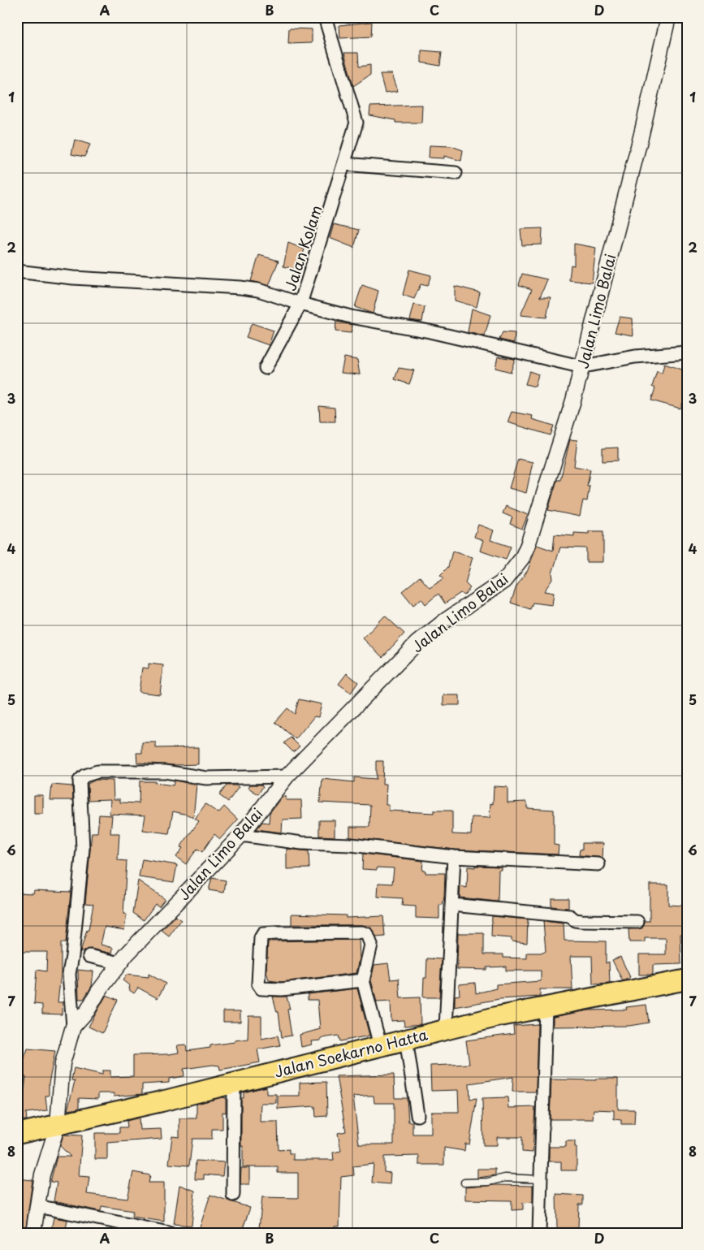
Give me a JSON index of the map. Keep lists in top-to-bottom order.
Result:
{
  "streets": {
    "highway": ["Jalan Soekarno Hatta"],
    "street": ["Jalan Kolam", "Jalan Limo Balai"]
  },
  "crossings": [
    ["Jalan Kolam", "Jalan Limo Balai"],
    ["Jalan Limo Balai", "Jalan Soekarno Hatta"]
  ],
  "grid": {
    "columns": [
      "A",
      "B",
      "C",
      "D"
    ],
    "rows": [
      "1",
      "2",
      "3",
      "4",
      "5",
      "6",
      "7",
      "8"
    ]
  }
}
